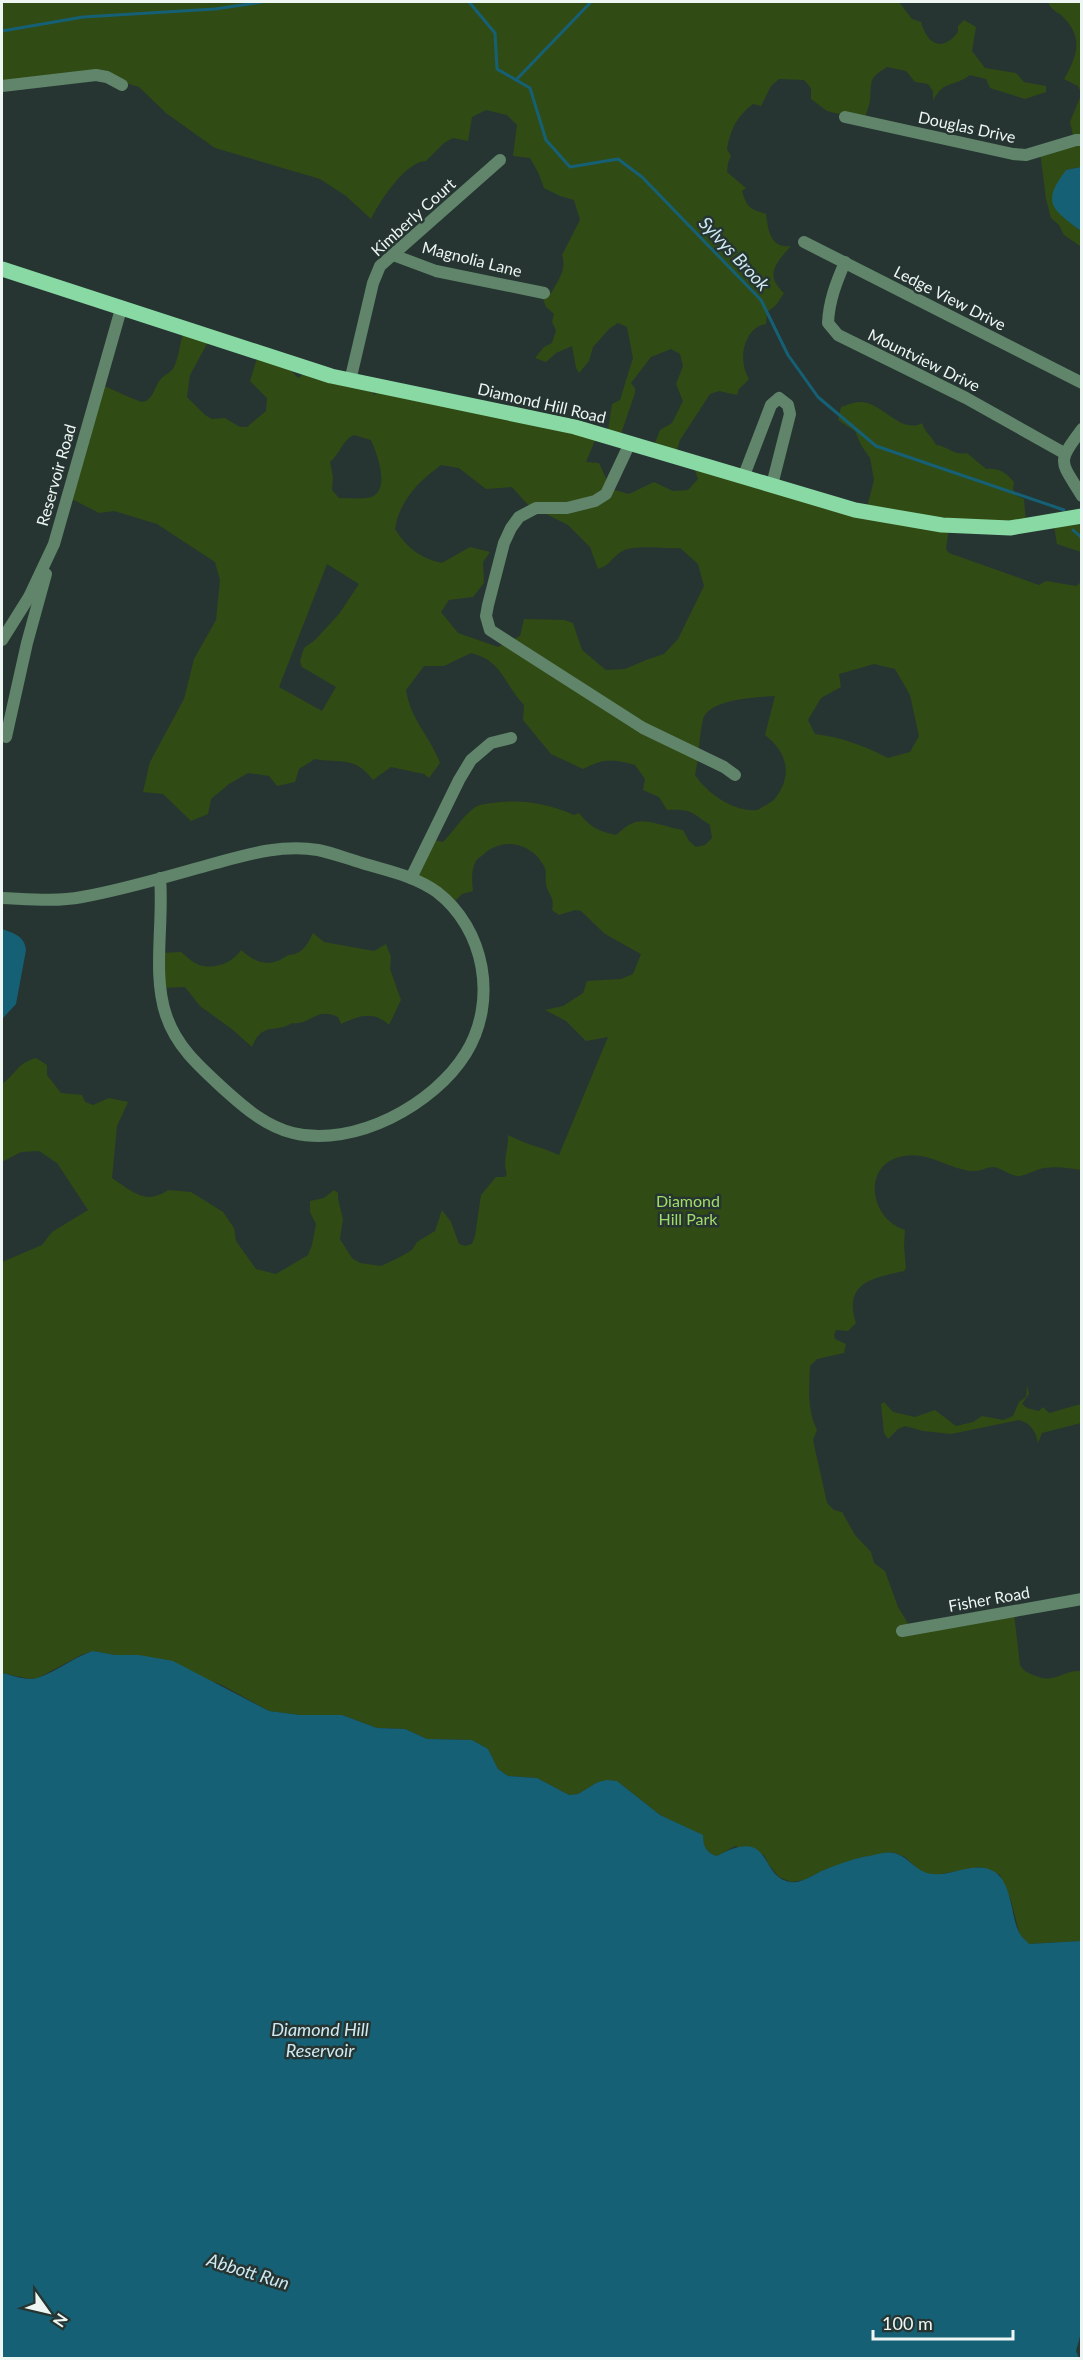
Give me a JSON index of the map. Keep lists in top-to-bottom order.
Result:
{
  "streets": {
    "main road": ["Diamond Hill Road"],
    "street": [
      "Douglas Drive",
      "Kimberly Court",
      "Magnolia Lane",
      "Ledge View Drive",
      "Mountview Drive",
      "Reservoir Road",
      "Fisher Road"
    ]
  },
  "crossings": [
    ["Kimberly Court", "Magnolia Lane"],
    ["Kimberly Court", "Diamond Hill Road"],
    ["Ledge View Drive", "Mountview Drive"],
    ["Diamond Hill Road", "Reservoir Road"]
  ],
  "water": ["Sylvys Brook", "Diamond Hill Reservoir", "Abbott Run"],
  "parks": ["Diamond Hill Park"],
  "scale_bar": "100 m",
  "north": "bottom right"
}
